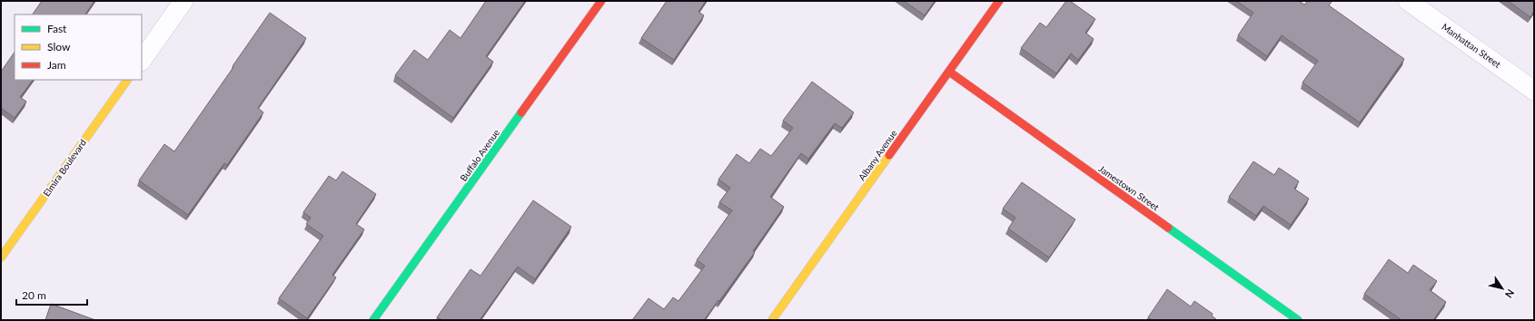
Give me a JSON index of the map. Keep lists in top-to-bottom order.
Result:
{
  "streets": {
    "street": [
      "Manhattan Street",
      "Buffalo Avenue",
      "Albany Avenue",
      "Elmira Boulevard",
      "Jamestown Street"
    ]
  },
  "crossings": [
    ["Albany Avenue", "Jamestown Street"]
  ],
  "legend": ["Fast", "Slow", "Jam"],
  "scale_bar": "20 m",
  "north": "bottom right"
}
